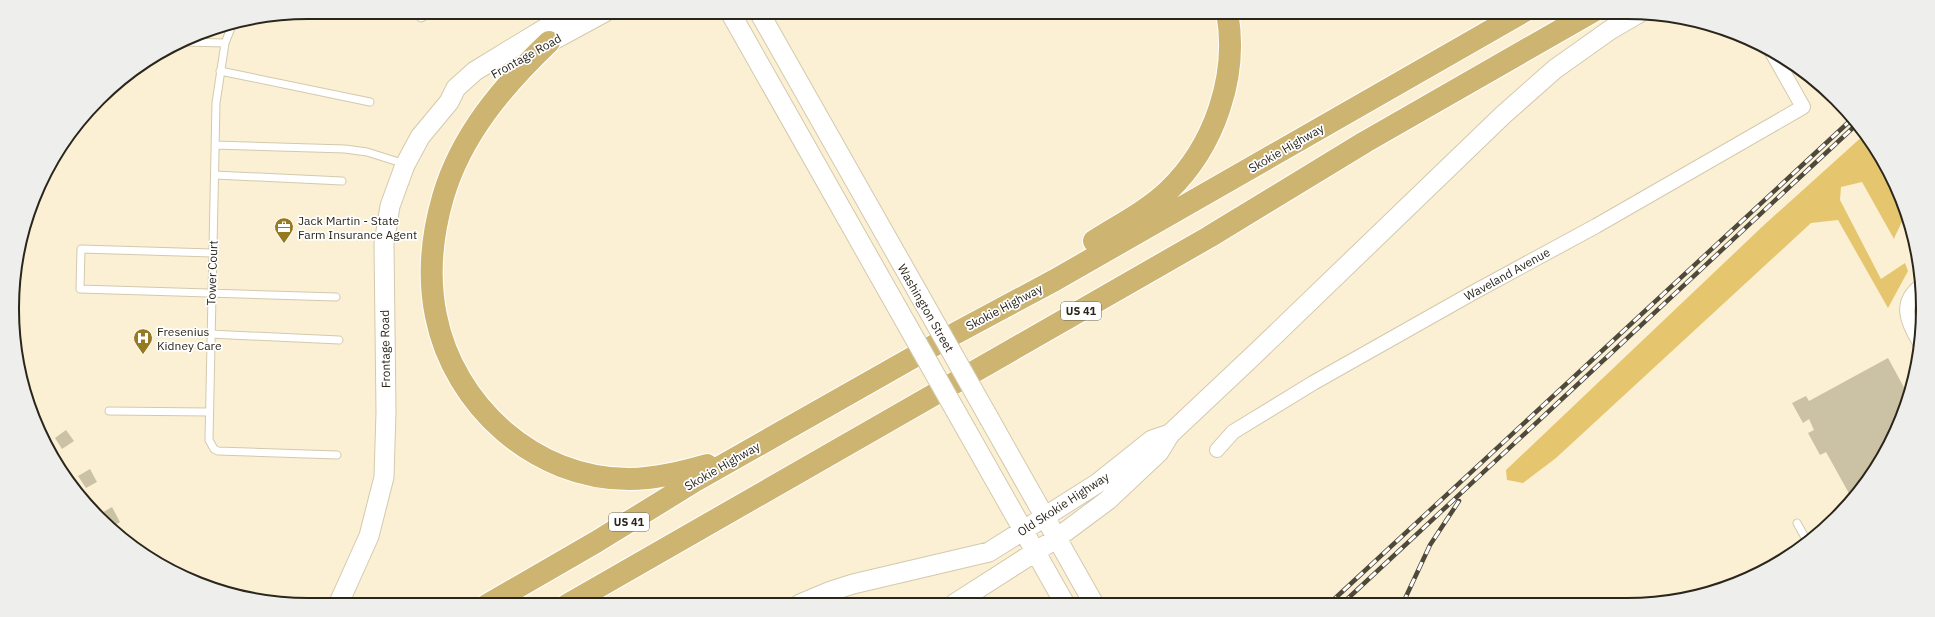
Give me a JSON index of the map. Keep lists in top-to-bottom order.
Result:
{
  "streets": {
    "highway": ["Skokie Highway", "US 41"],
    "main road": ["Frontage Road", "Washington Street", "Old Skokie Highway"],
    "street": ["Waveland Avenue"],
    "lane": ["Tower Court"]
  },
  "crossings": [
    ["Washington Street", "Old Skokie Highway"]
  ],
  "places": {
    "office": ["Jack Martin - State Farm Insurance Agent"],
    "hospital": ["Fresenius Kidney Care"]
  }
}
